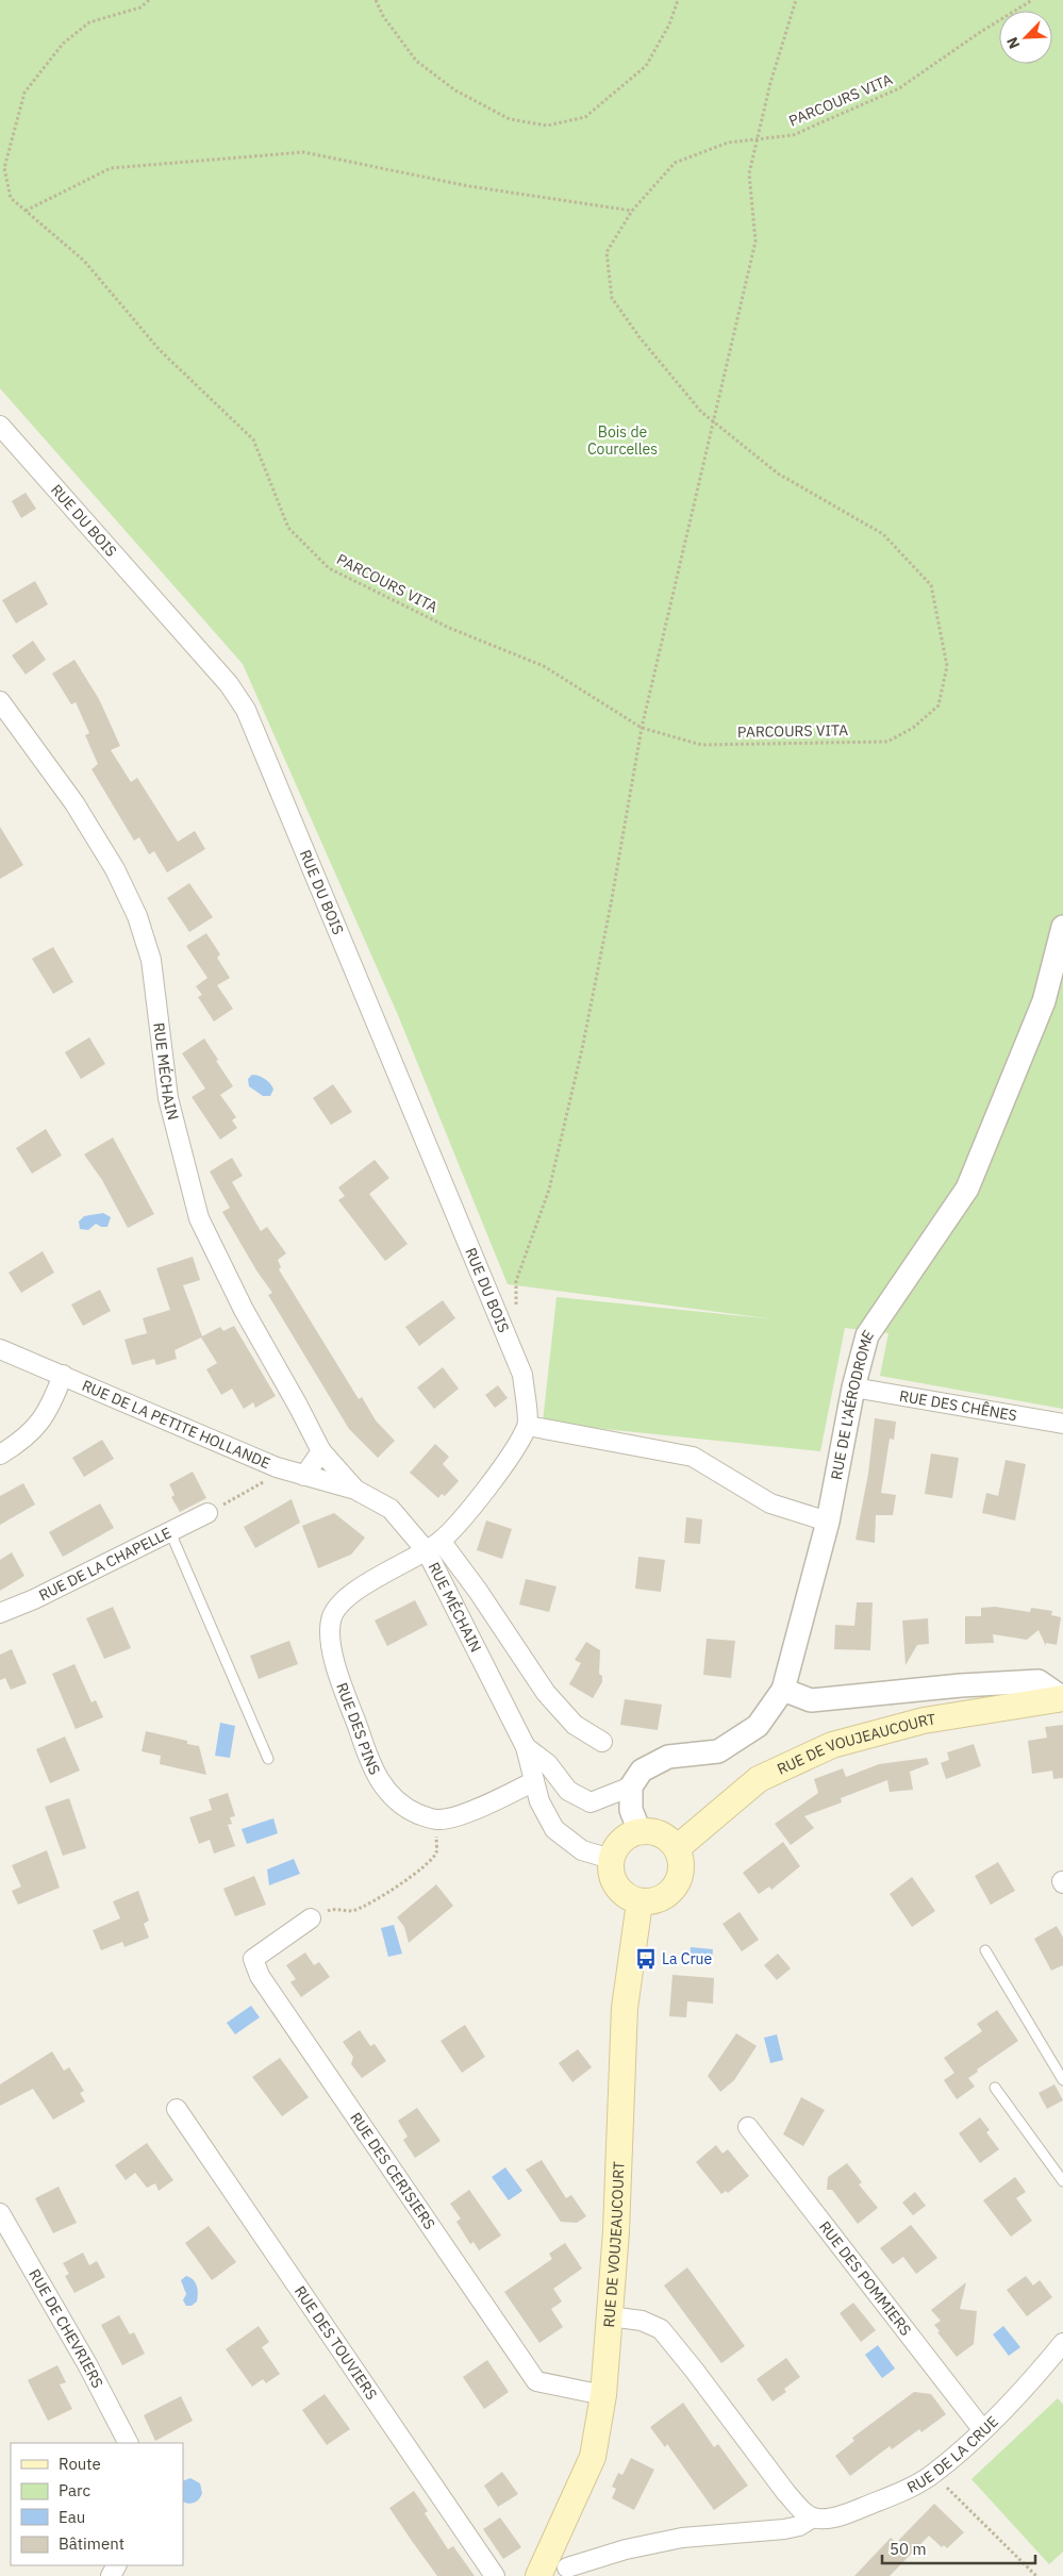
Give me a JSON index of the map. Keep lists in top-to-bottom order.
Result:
{
  "streets": {
    "main road": ["RUE DE VOUJEAUCOURT"],
    "street": [
      "RUE DU BOIS",
      "RUE MÉCHAIN",
      "RUE DES CHÊNES",
      "RUE DE L'AÉRODROME",
      "RUE DE LA PETITE HOLLANDE",
      "RUE DE LA CHAPELLE",
      "RUE DES PINS",
      "RUE DES CERISIERS",
      "RUE DES POMMIERS",
      "RUE DE CHEVRIERS",
      "RUE DES TOUVIERS",
      "RUE DE LA CRUE"
    ],
    "path": ["PARCOURS VITA"]
  },
  "crossings": [
    ["RUE MÉCHAIN", "RUE DE L'AÉRODROME"],
    ["RUE MÉCHAIN", "RUE DE LA PETITE HOLLANDE"],
    ["RUE MÉCHAIN", "RUE DES PINS"],
    ["RUE MÉCHAIN", "RUE DE VOUJEAUCOURT"],
    ["RUE DES CHÊNES", "RUE DE L'AÉRODROME"],
    ["RUE DE VOUJEAUCOURT", "RUE DES CERISIERS"],
    ["RUE DES POMMIERS", "RUE DE LA CRUE"]
  ],
  "parks": ["Bois de Courcelles"],
  "places": {
    "bus stop": ["La Crue"]
  },
  "legend": [
    "Route",
    "Parc",
    "Eau",
    "Bâtiment"
  ],
  "scale_bar": "50 m",
  "north": "bottom left"
}
